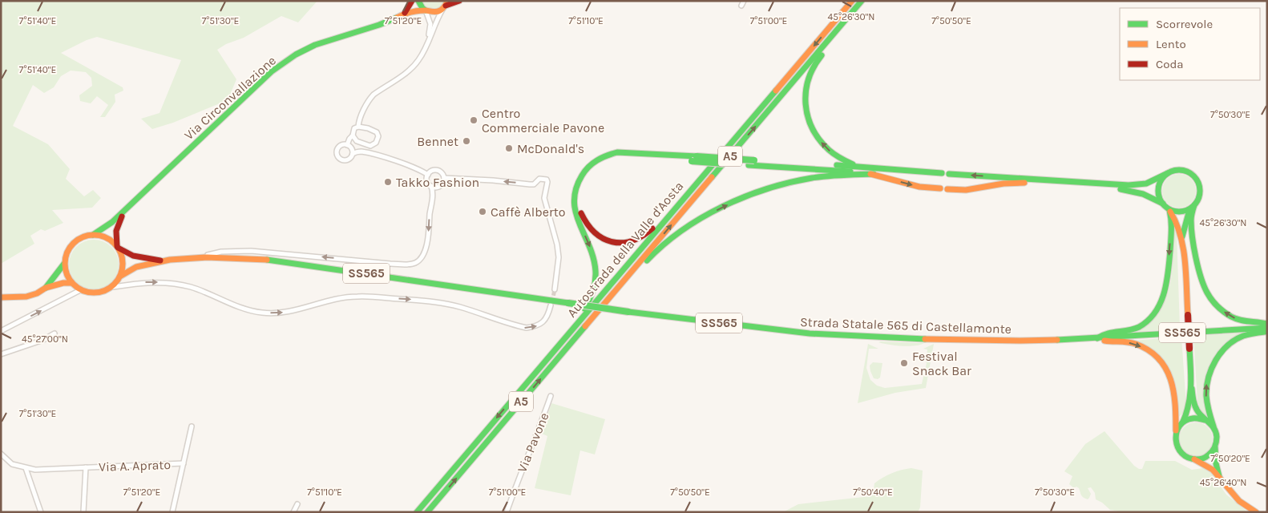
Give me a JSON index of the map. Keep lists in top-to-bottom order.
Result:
{
  "streets": {
    "main road": [
      "Via Circonvallazione",
      "A5",
      "Autostrada della Valle d'Aosta",
      "SS565",
      "Strada Statale 565 di Castellamonte"
    ],
    "street": ["Via Pavone", "Via A. Aprato"]
  },
  "crossings": [
    ["SS565", "Strada Statale 565 di Castellamonte"]
  ],
  "places": [
    "Centro Commerciale Pavone",
    "Bennet",
    "McDonald's",
    "Takko Fashion",
    "Caffè Alberto",
    "Festival Snack Bar"
  ],
  "legend": ["Scorrevole", "Lento", "Coda"],
  "coordinates": [
    "45°26'30\"N",
    "7°51'40\"E",
    "7°51'30\"E",
    "7°51'20\"E",
    "7°51'10\"E",
    "7°51'00\"E",
    "7°50'50\"E",
    "7°50'30\"E",
    "45°27'00\"N",
    "7°50'20\"E",
    "45°26'40\"N",
    "7°50'40\"E"
  ]
}
